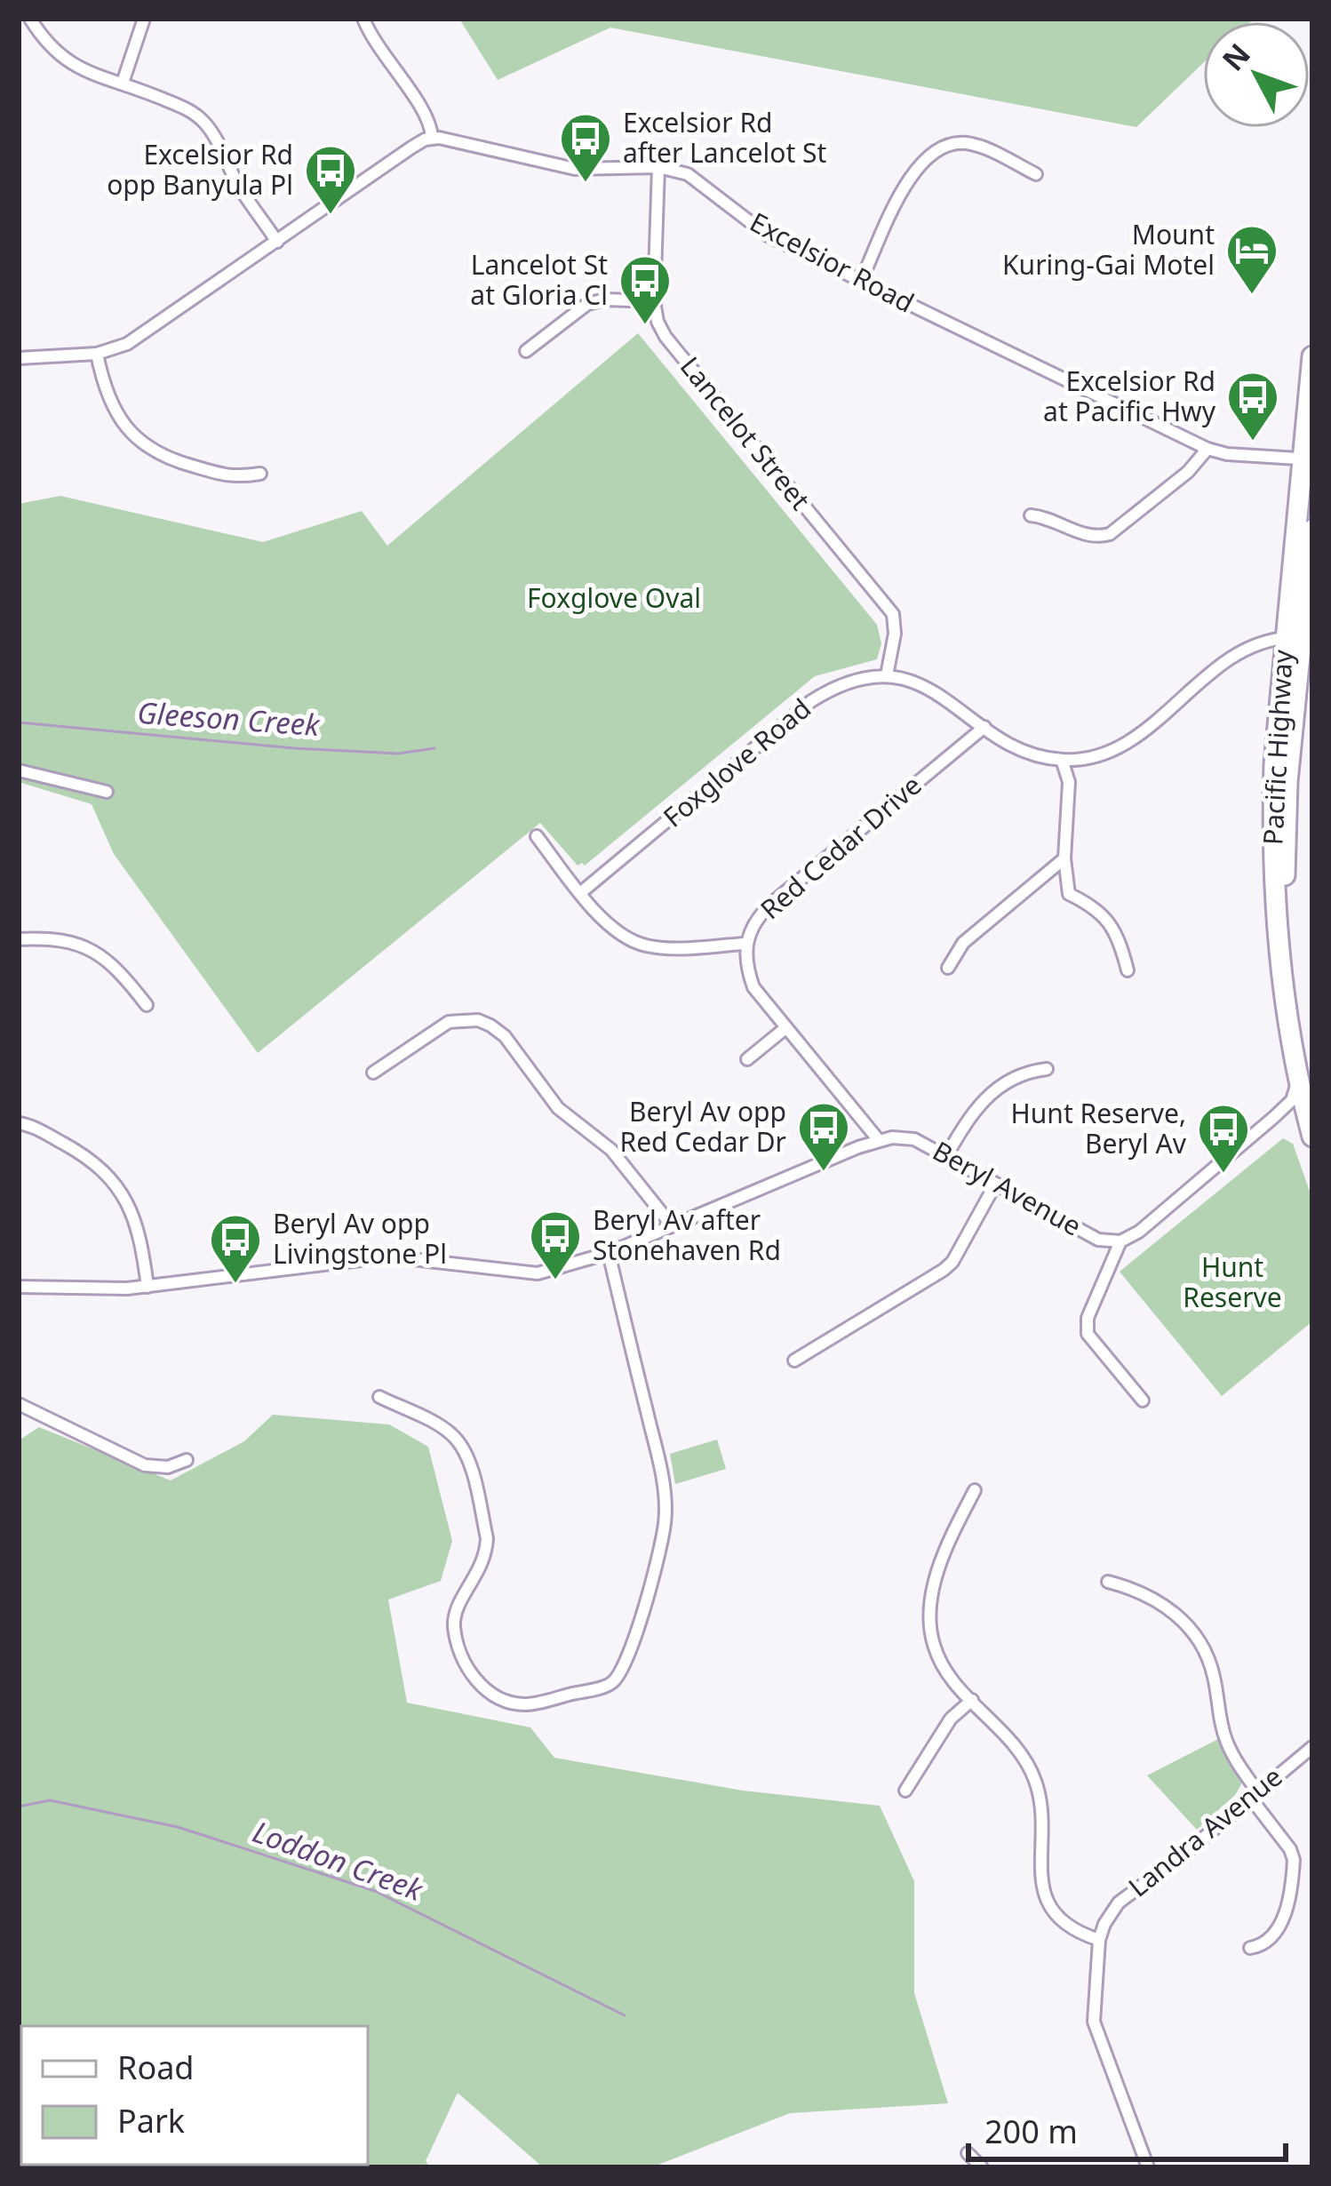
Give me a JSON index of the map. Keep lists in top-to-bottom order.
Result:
{
  "streets": {
    "main road": ["Pacific Highway"],
    "street": [
      "Excelsior Road",
      "Lancelot Street",
      "Foxglove Road",
      "Red Cedar Drive",
      "Beryl Avenue",
      "Landra Avenue"
    ]
  },
  "crossings": [
    ["Excelsior Road", "Lancelot Street"],
    ["Excelsior Road", "Pacific Highway"],
    ["Lancelot Street", "Foxglove Road"],
    ["Red Cedar Drive", "Beryl Avenue"]
  ],
  "water": ["Gleeson Creek", "Loddon Creek"],
  "parks": ["Foxglove Oval", "Hunt Reserve"],
  "places": {
    "bus stop": [
      "Excelsior Rd after Lancelot St",
      "Excelsior Rd opp Banyula Pl",
      "Lancelot St at Gloria Cl",
      "Excelsior Rd at Pacific Hwy",
      "Beryl Av opp Red Cedar Dr",
      "Hunt Reserve, Beryl Av",
      "Beryl Av after Stonehaven Rd",
      "Beryl Av opp Livingstone Pl"
    ],
    "hotel": ["Mount Kuring-Gai Motel"]
  },
  "legend": ["Road", "Park"],
  "scale_bar": "200 m",
  "north": "top left"
}
